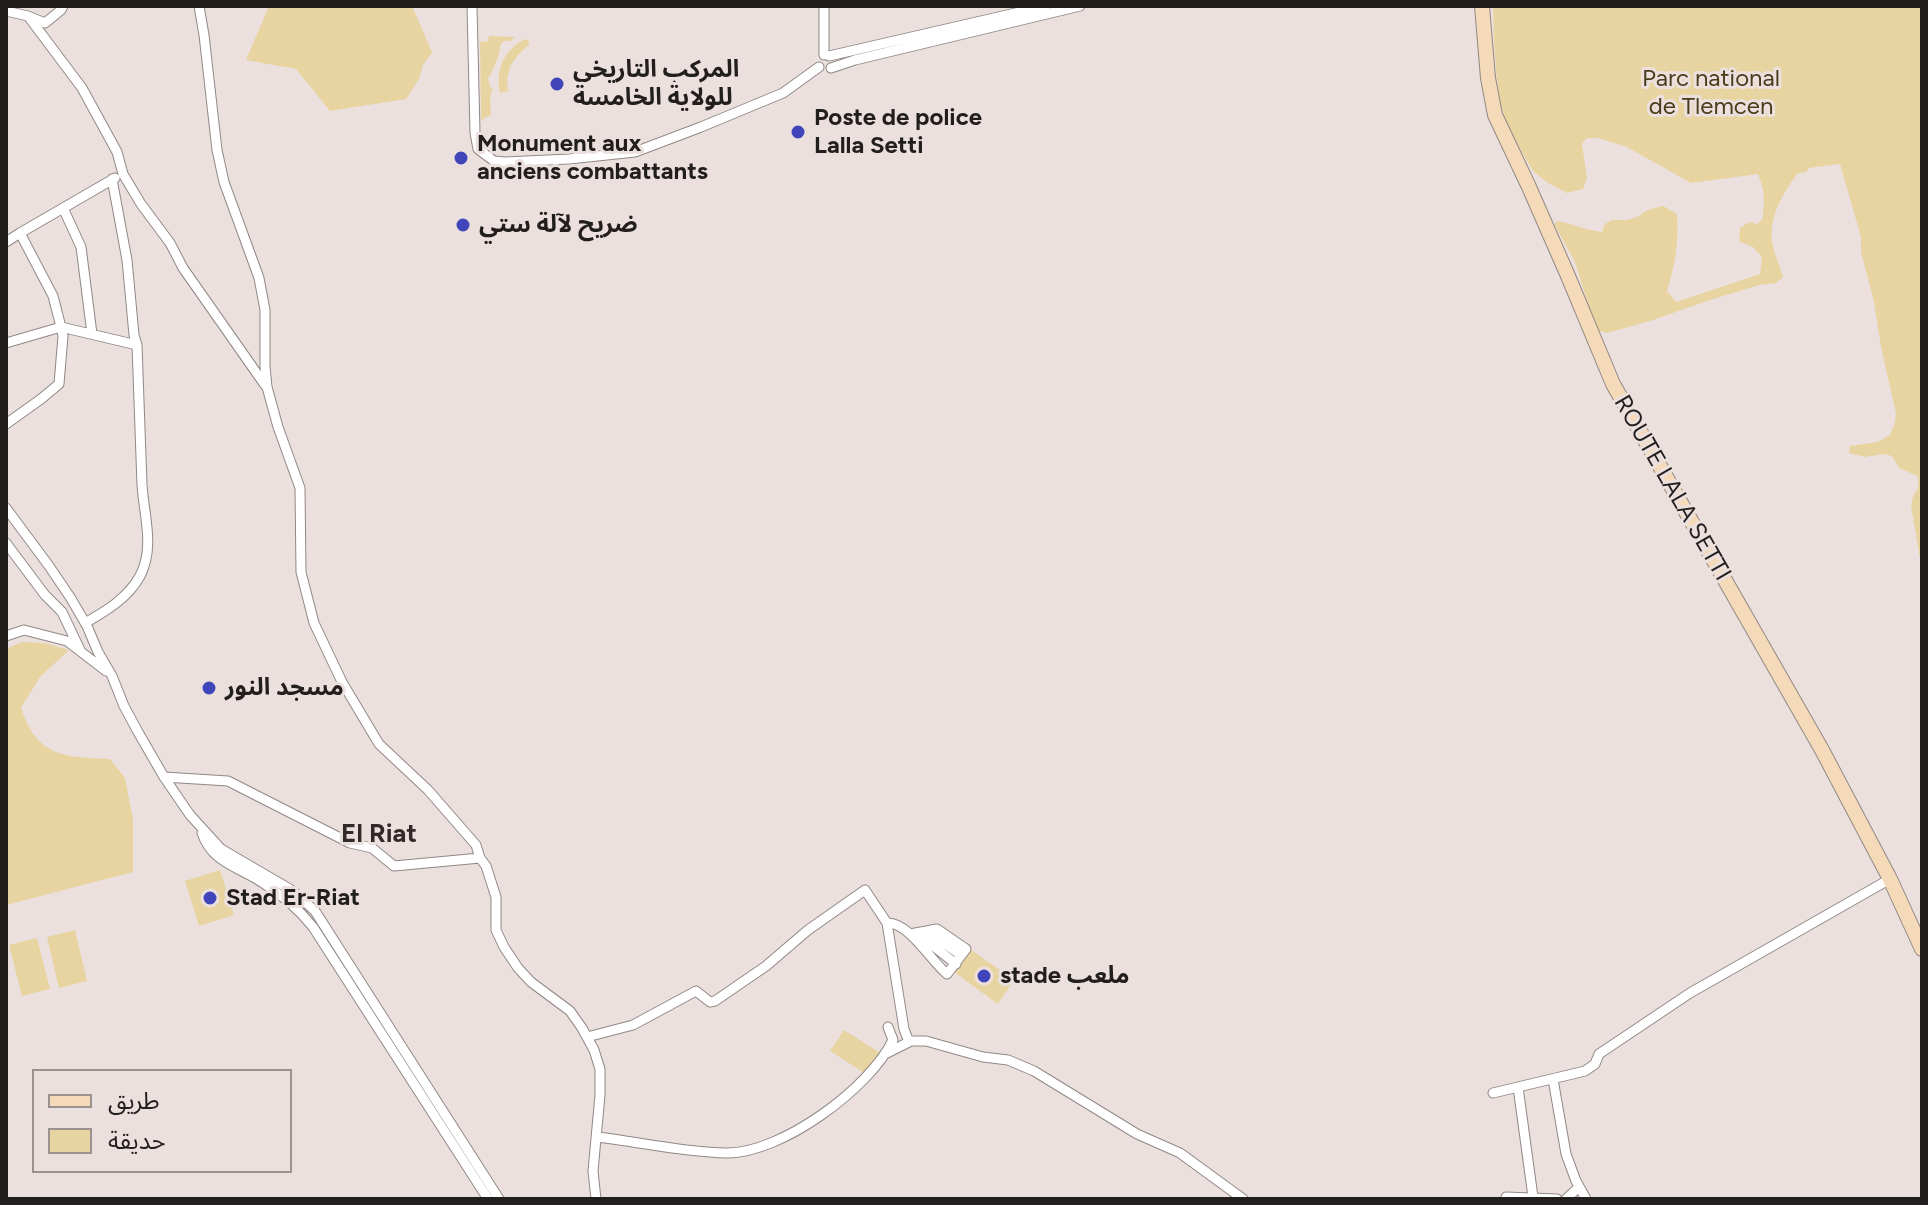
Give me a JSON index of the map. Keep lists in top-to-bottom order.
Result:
{
  "streets": {
    "main road": ["ROUTE LALA SETTI"]
  },
  "districts": ["El Riat"],
  "parks": ["Parc national de Tlemcen"],
  "places": [
    "المركب التاريخي للولاية الخامسة",
    "Poste de police Lalla Setti",
    "Monument aux anciens combattants",
    "ضريح لآلة ستي",
    "مسجد النور",
    "Stad Er-Riat",
    "stade ملعب"
  ],
  "legend": ["طريق", "حديقة"]
}
